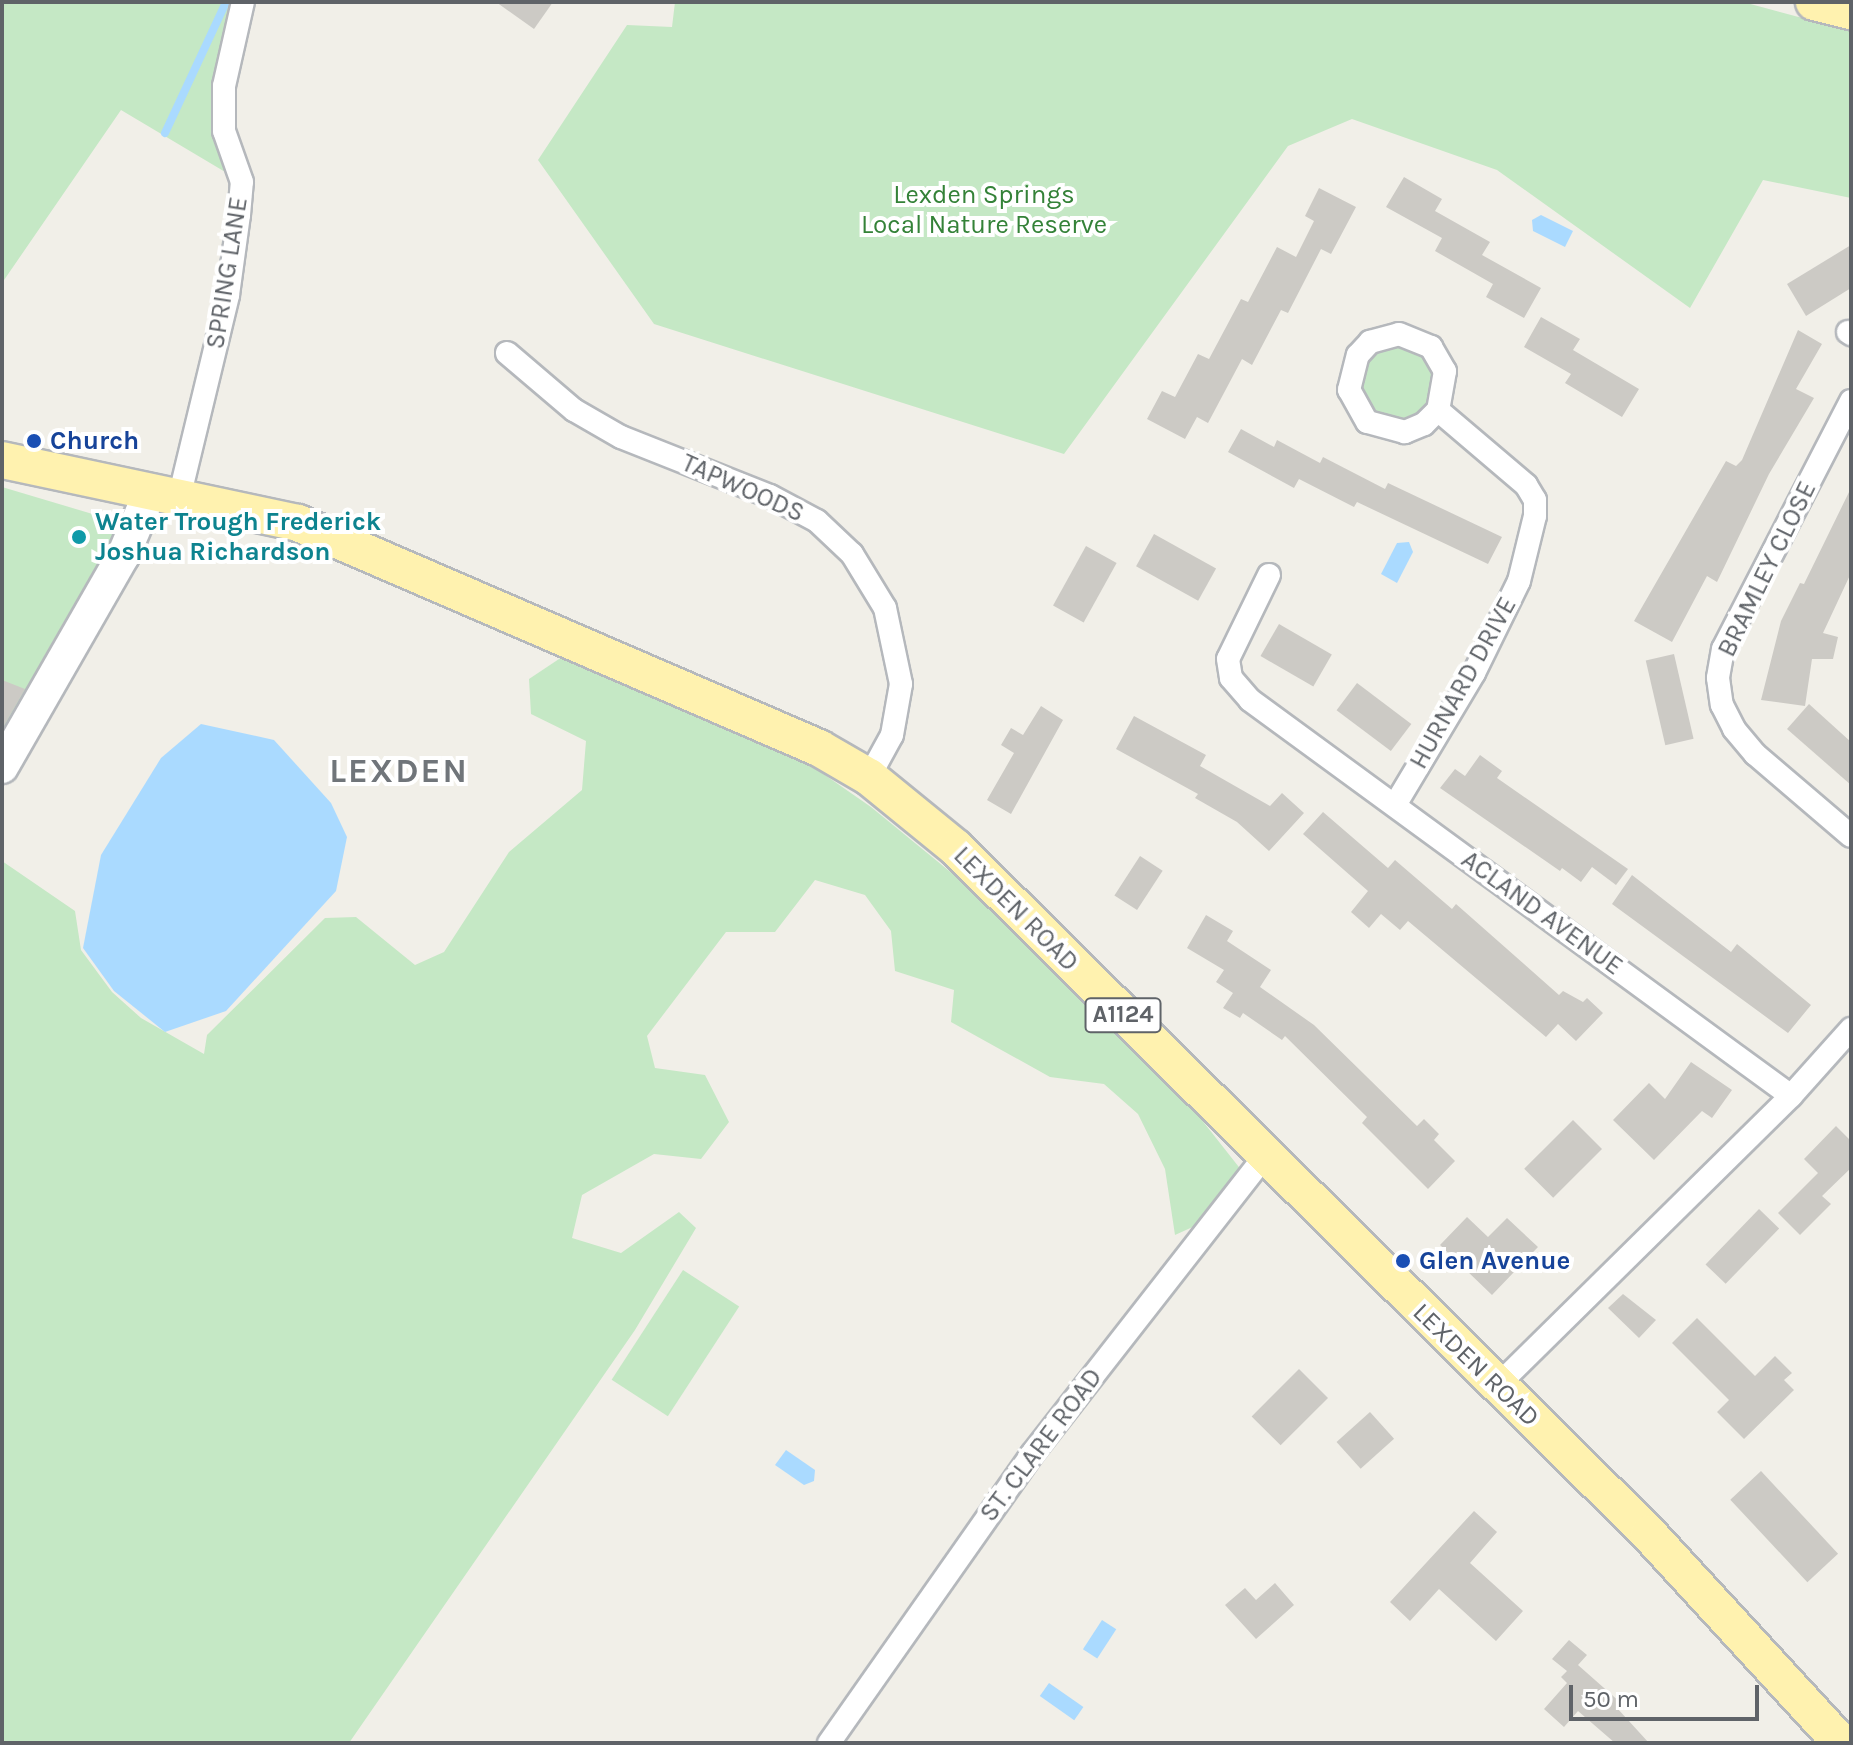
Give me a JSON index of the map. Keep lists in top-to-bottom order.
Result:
{
  "streets": {
    "main road": ["LEXDEN ROAD", "A1124"],
    "street": [
      "SPRING LANE",
      "TAPWOODS",
      "BRAMLEY CLOSE",
      "HURNARD DRIVE",
      "ACLAND AVENUE",
      "ST. CLARE ROAD"
    ]
  },
  "crossings": [
    ["SPRING LANE", "LEXDEN ROAD"],
    ["TAPWOODS", "LEXDEN ROAD"],
    ["HURNARD DRIVE", "ACLAND AVENUE"],
    ["LEXDEN ROAD", "ST. CLARE ROAD"]
  ],
  "districts": ["LEXDEN"],
  "parks": ["Lexden Springs Local Nature Reserve"],
  "places": ["Church", "Water Trough Frederick Joshua Richardson", "Glen Avenue"],
  "scale_bar": "50 m"
}
